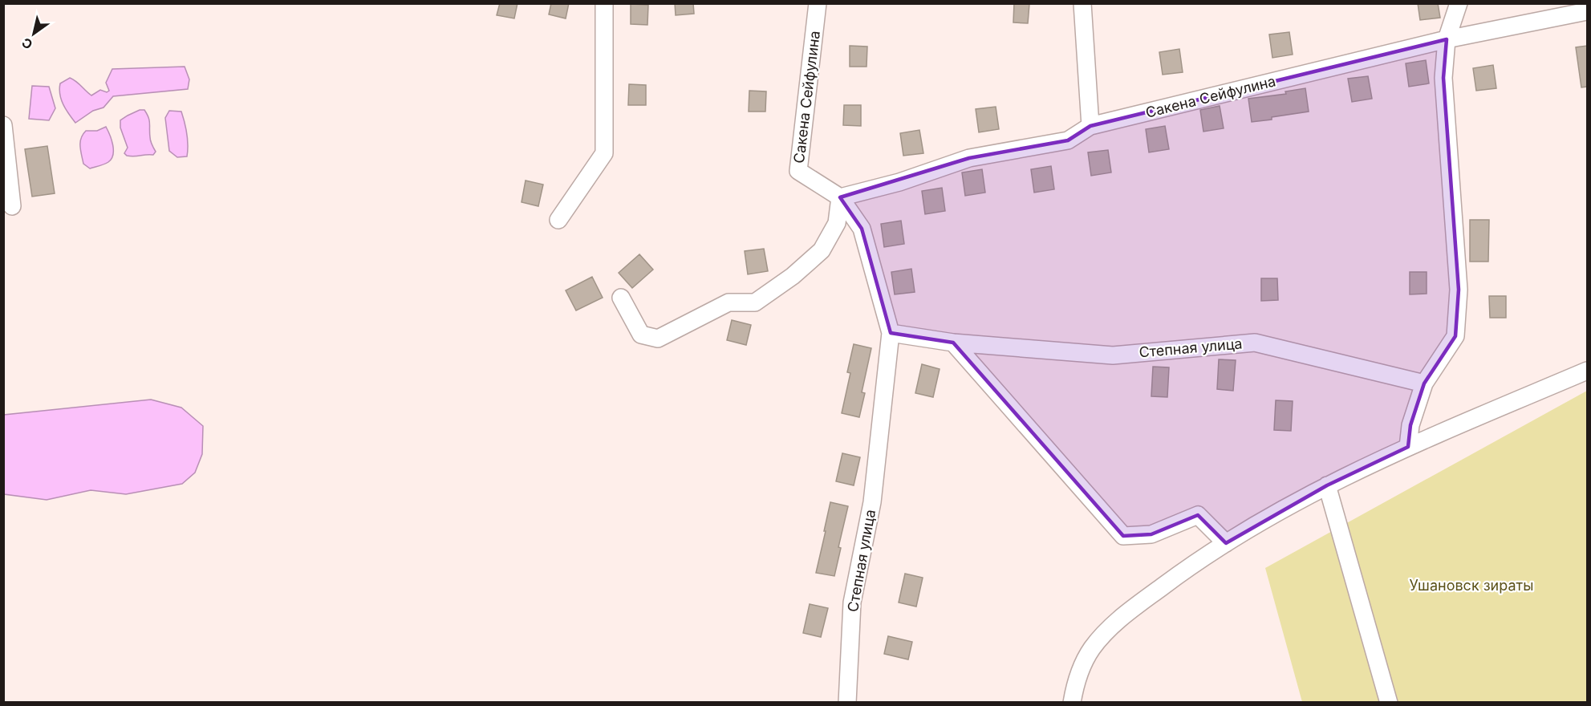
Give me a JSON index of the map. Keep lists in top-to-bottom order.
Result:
{
  "streets": {
    "street": ["Сакена Сейфулина", "Степная улица"]
  },
  "crossings": [
    ["Сакена Сейфулина", "Степная улица"]
  ],
  "parks": ["Ушановск зираты"],
  "north": "bottom left"
}
